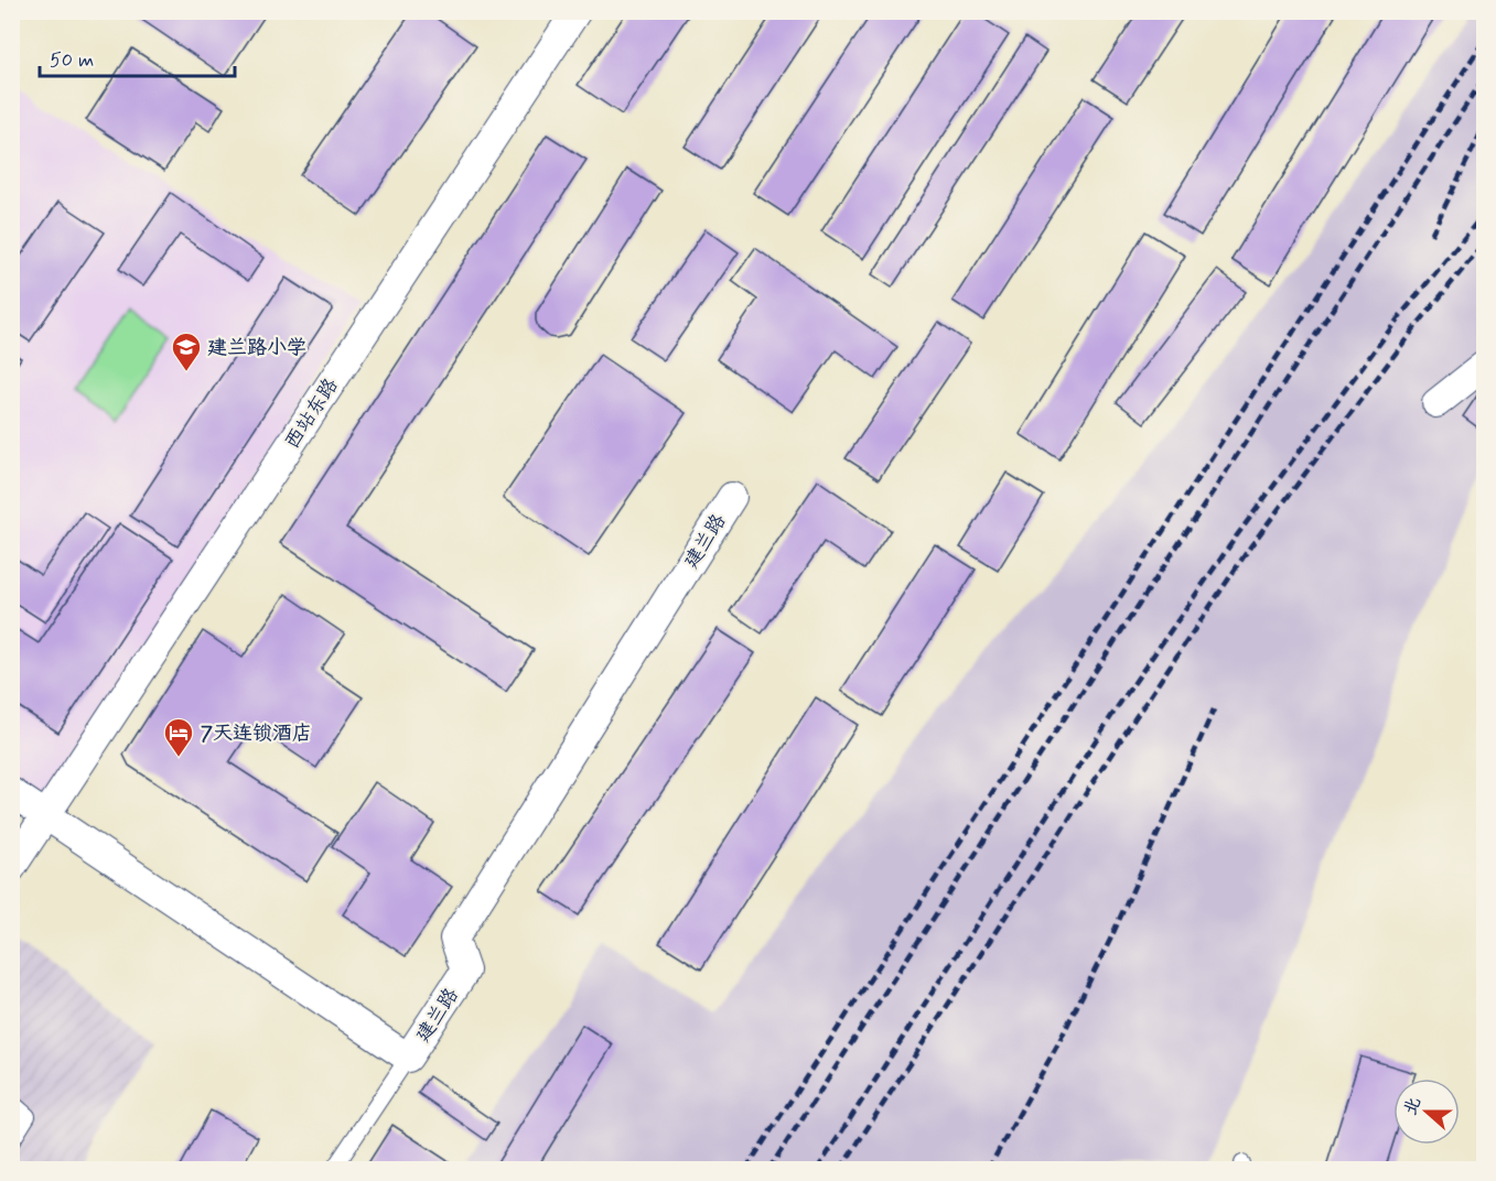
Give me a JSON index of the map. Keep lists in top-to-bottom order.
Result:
{
  "streets": {
    "street": ["西站东路", "建兰路"]
  },
  "crossings": [
    ["西站东路", "建兰路"]
  ],
  "places": {
    "school or university": ["建兰路小学"],
    "hotel": ["7天连锁酒店"]
  },
  "scale_bar": "50 m",
  "north": "left"
}
